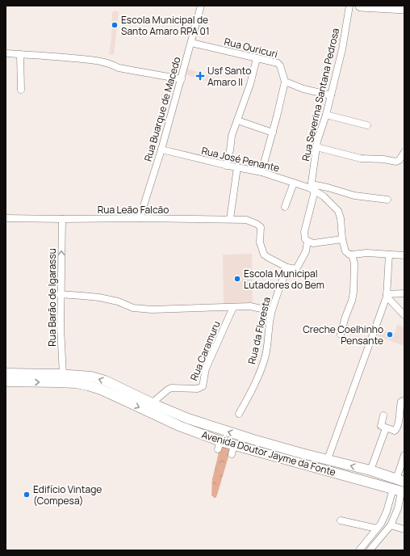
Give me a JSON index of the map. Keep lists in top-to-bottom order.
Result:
{
  "streets": {
    "main road": ["Avenida Doutor Jayme da Fonte"],
    "street": [
      "Rua Ouricuri",
      "Rua Severina Santana Pedrosa",
      "Rua Buarque de Macedo",
      "Rua José Penante",
      "Rua Leão Falcão",
      "Rua Barão de Igarassu",
      "Rua da Floresta",
      "Rua Caramuru"
    ]
  },
  "crossings": [
    ["Rua Ouricuri", "Rua Buarque de Macedo"],
    ["Rua Severina Santana Pedrosa", "Rua José Penante"],
    ["Rua Severina Santana Pedrosa", "Rua Leão Falcão"],
    ["Rua Severina Santana Pedrosa", "Rua da Floresta"],
    ["Rua Buarque de Macedo", "Rua José Penante"],
    ["Rua Buarque de Macedo", "Rua Leão Falcão"],
    ["Rua Leão Falcão", "Rua Barão de Igarassu"],
    ["Rua Leão Falcão", "Rua da Floresta"],
    ["Rua Barão de Igarassu", "Avenida Doutor Jayme da Fonte"],
    ["Rua Caramuru", "Avenida Doutor Jayme da Fonte"]
  ],
  "one_way": ["Rua Barão de Igarassu"],
  "places": {
    "other": [
      "Escola Municipal de Santo Amaro RPA 01",
      "Escola Municipal Lutadores do Bem",
      "Creche Coelhinho Pensante",
      "Edifício Vintage (Compesa)"
    ],
    "health": ["Usf Santo Amaro II"]
  }
}
